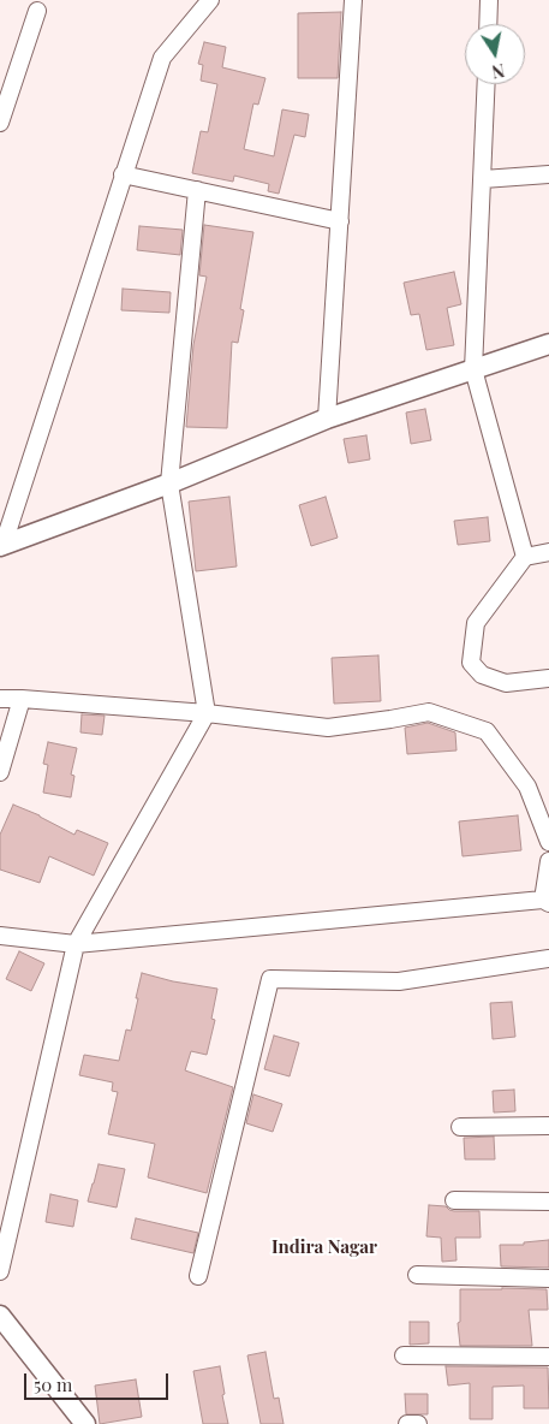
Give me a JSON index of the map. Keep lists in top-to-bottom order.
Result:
{
  "districts": ["Indira Nagar"],
  "scale_bar": "50 m",
  "north": "bottom"
}
